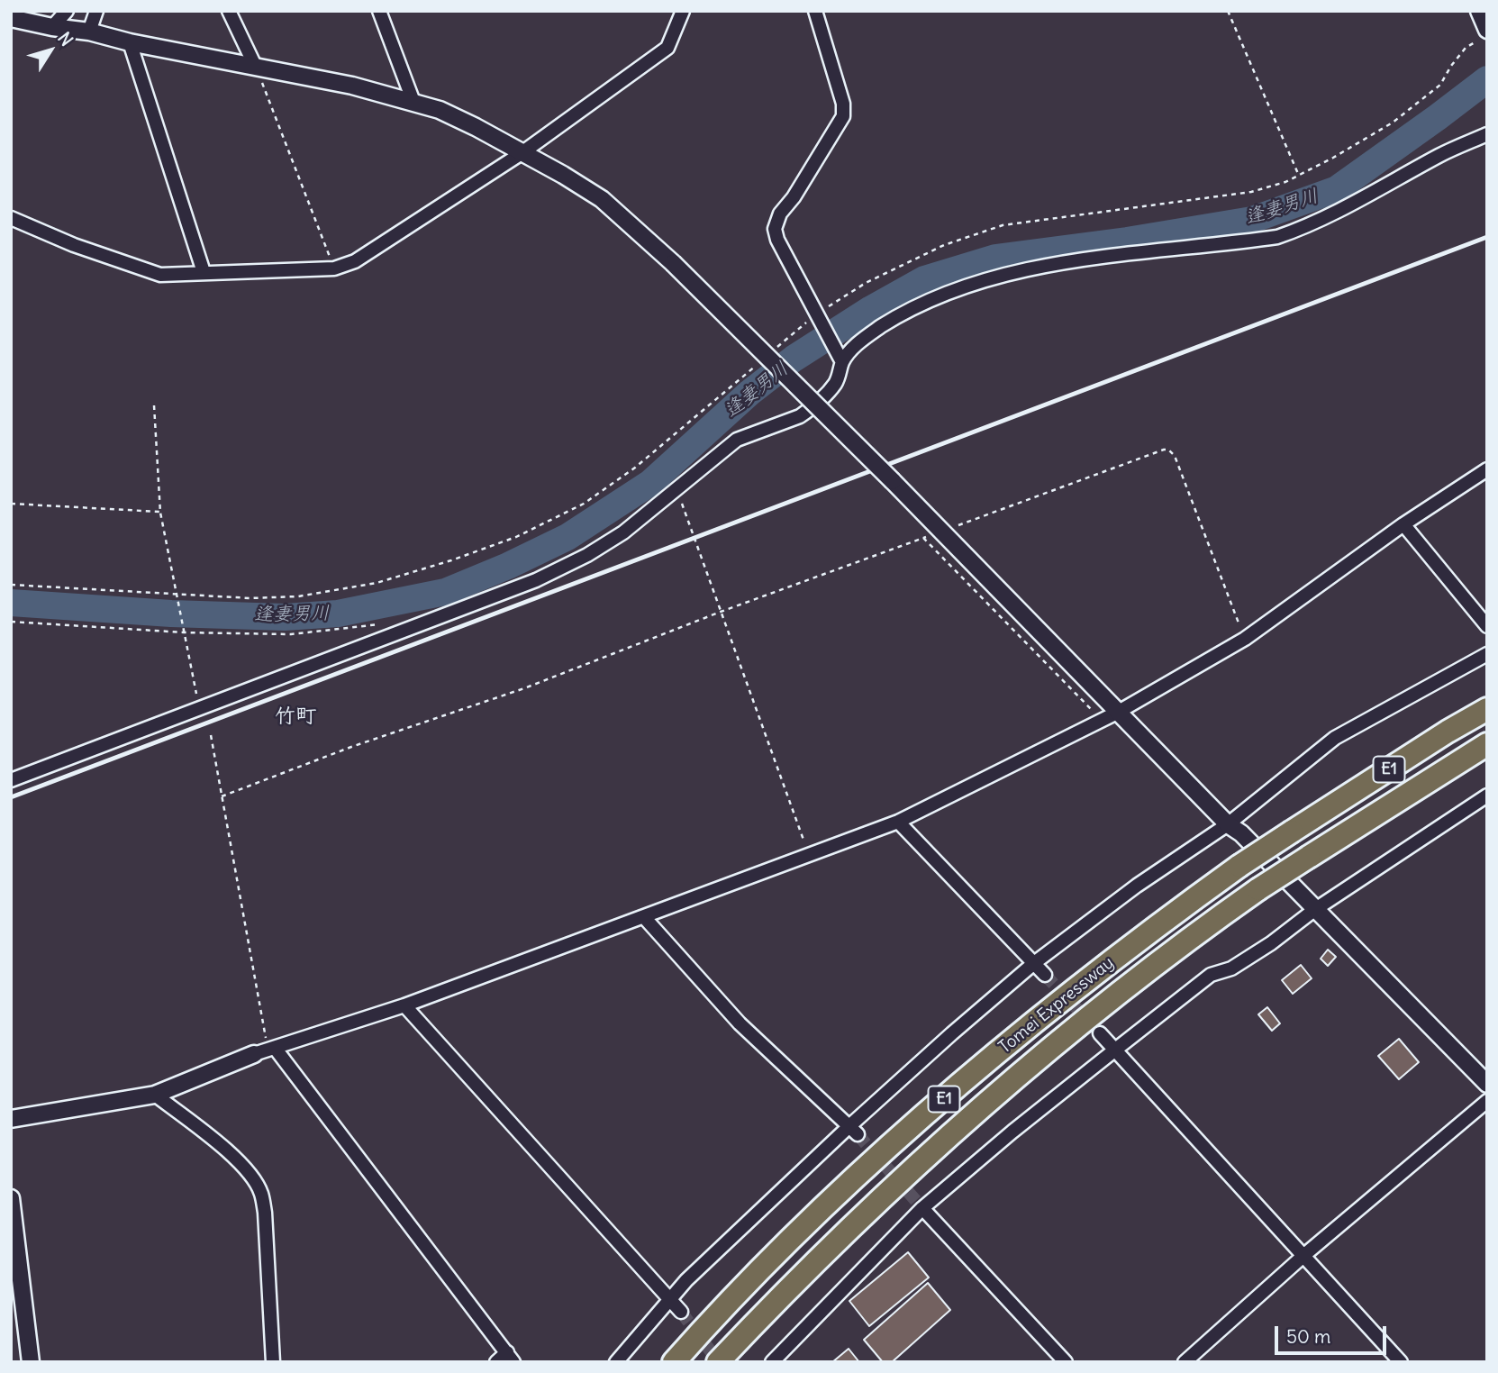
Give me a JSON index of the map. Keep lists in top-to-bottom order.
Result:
{
  "streets": {
    "highway": ["E1", "Tomei Expressway"]
  },
  "districts": ["竹町"],
  "water": ["逢妻男川"],
  "scale_bar": "50 m",
  "north": "top right"
}
